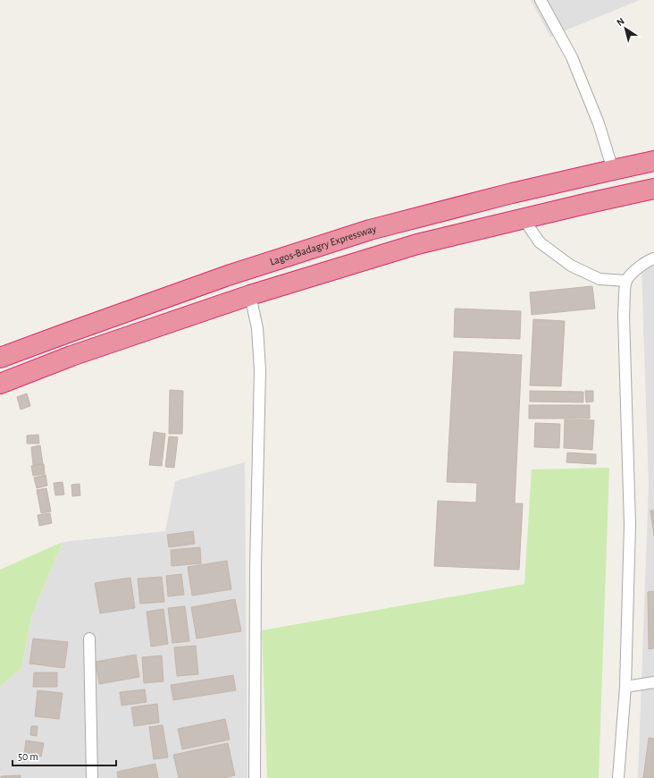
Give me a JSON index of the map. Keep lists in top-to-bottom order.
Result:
{
  "streets": {
    "highway": ["Lagos-Badagry Expressway"]
  },
  "scale_bar": "50 m",
  "north": "top left"
}
